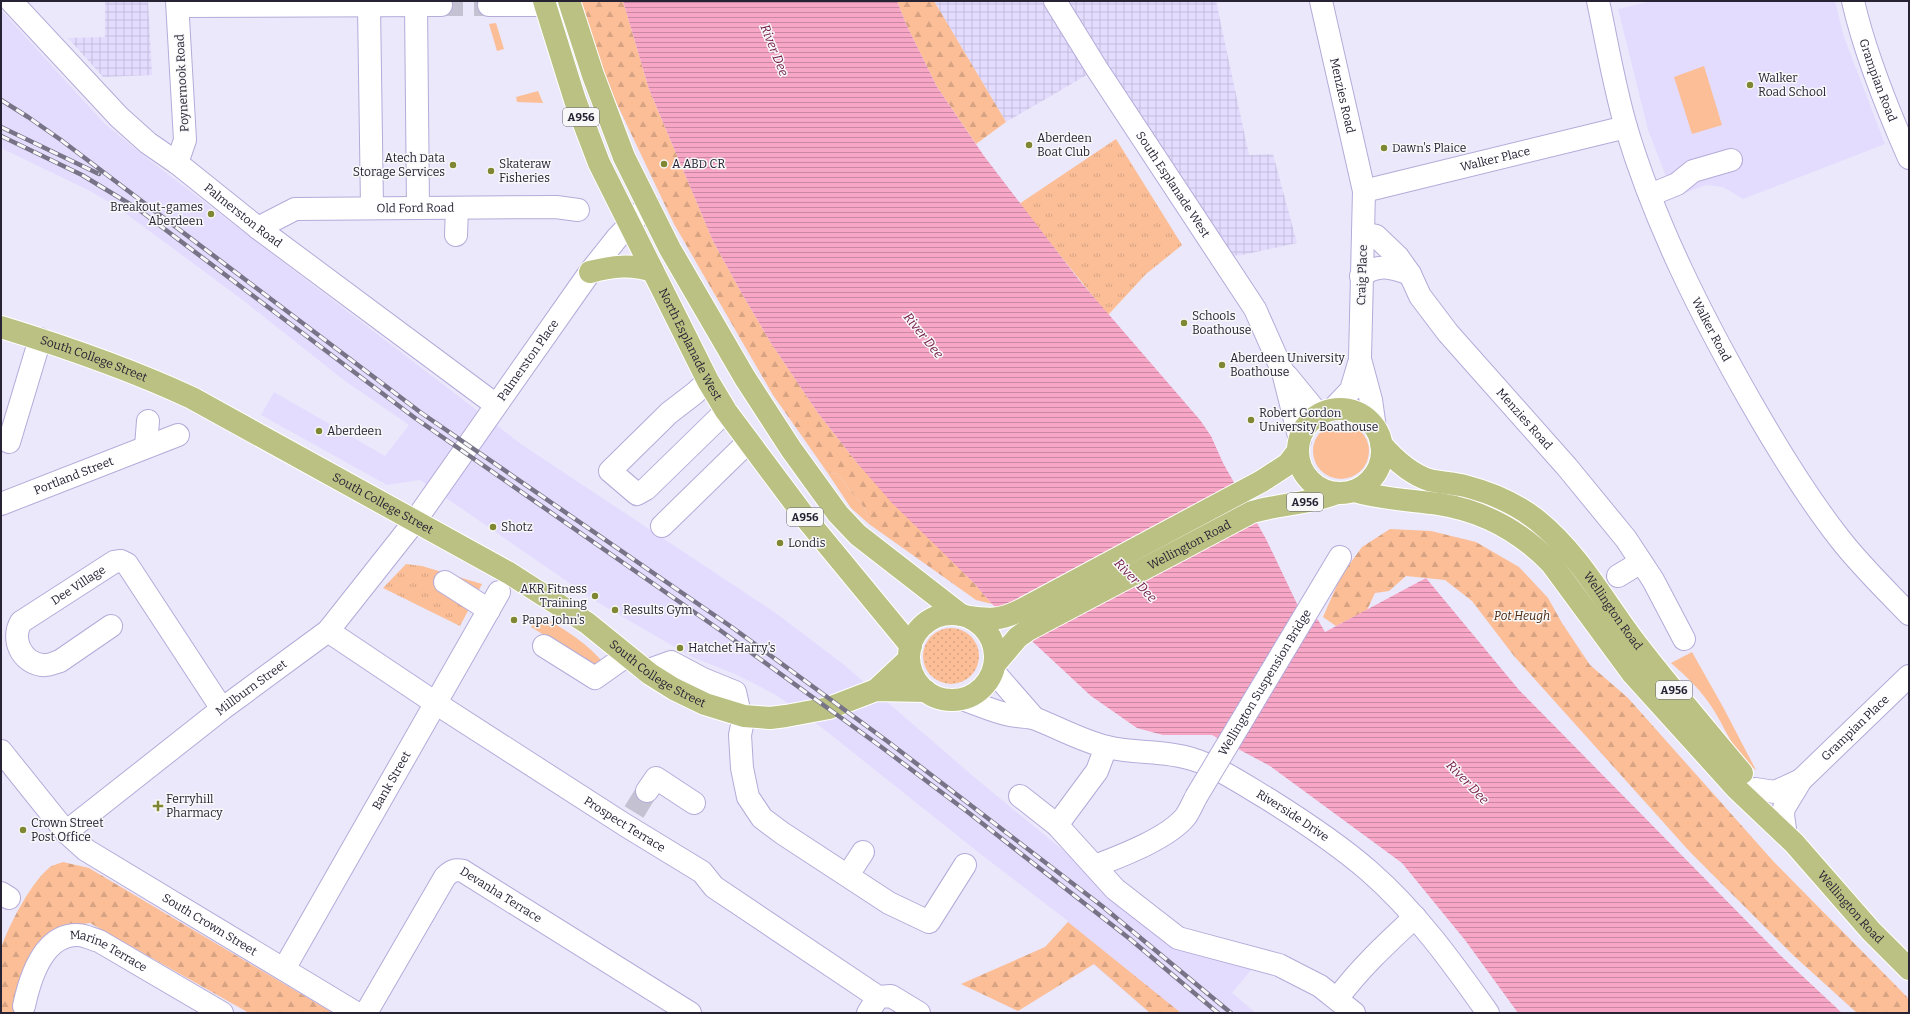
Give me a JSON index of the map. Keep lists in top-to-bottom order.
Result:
{
  "streets": {
    "main road": [
      "A956",
      "North Esplanade West",
      "South College Street",
      "Wellington Road"
    ],
    "street": [
      "Grampian Road",
      "Poynernook Road",
      "Menzies Road",
      "Walker Place",
      "South Esplanade West",
      "Old Ford Road",
      "Palmerston Road",
      "Craig Place",
      "Walker Road",
      "Palmerston Place",
      "Portland Street",
      "Dee Village",
      "Wellington Suspension Bridge",
      "Millburn Street",
      "Grampian Place",
      "Bank Street",
      "Riverside Drive",
      "Prospect Terrace",
      "Devanha Terrace",
      "South Crown Street",
      "Marine Terrace"
    ]
  },
  "crossings": [
    ["Poynernook Road", "Palmerston Road"],
    ["Menzies Road", "Walker Place"],
    ["Menzies Road", "Craig Place"],
    ["A956", "South Esplanade West"],
    ["A956", "Craig Place"],
    ["A956", "North Esplanade West"],
    ["A956", "South College Street"],
    ["A956", "Palmerston Place"],
    ["A956", "Wellington Road"],
    ["Walker Place", "Craig Place"],
    ["Walker Place", "Walker Road"],
    ["South Esplanade West", "Craig Place"],
    ["South Esplanade West", "Wellington Road"],
    ["Old Ford Road", "Palmerston Road"],
    ["Palmerston Road", "Palmerston Place"],
    ["Craig Place", "Wellington Road"],
    ["North Esplanade West", "South College Street"],
    ["North Esplanade West", "Palmerston Place"],
    ["North Esplanade West", "Wellington Road"],
    ["South College Street", "Palmerston Place"],
    ["South College Street", "Wellington Road"],
    ["South College Street", "Millburn Street"],
    ["Palmerston Place", "Millburn Street"],
    ["Wellington Road", "Grampian Place"],
    ["Dee Village", "Millburn Street"],
    ["Millburn Street", "Prospect Terrace"],
    ["Millburn Street", "South Crown Street"],
    ["Bank Street", "Prospect Terrace"],
    ["Bank Street", "South Crown Street"]
  ],
  "water": ["River Dee"],
  "parks": ["Pot Heugh"],
  "places": {
    "other": [
      "Walker Road School",
      "Aberdeen Boat Club",
      "Dawn's Plaice",
      "A ABD CR",
      "Atech Data Storage Services",
      "Skateraw Fisheries",
      "Breakout-games Aberdeen",
      "Schools Boathouse",
      "Aberdeen University Boathouse",
      "Robert Gordon University Boathouse",
      "Aberdeen",
      "Shotz",
      "Londis",
      "AKR Fitness Training",
      "Results Gym",
      "Papa John's",
      "Hatchet Harry's",
      "Crown Street Post Office"
    ],
    "health": ["Ferryhill Pharmacy"]
  }
}
